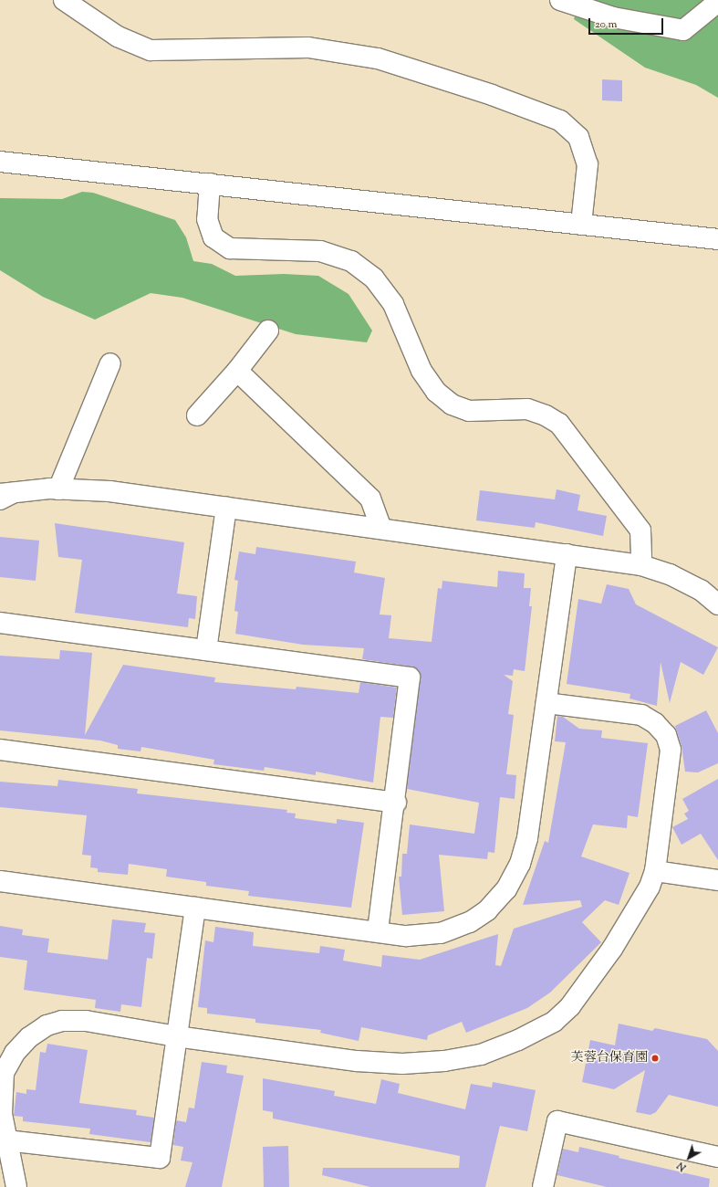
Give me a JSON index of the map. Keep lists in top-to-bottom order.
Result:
{
  "places": ["芙蓉台保育園"],
  "scale_bar": "20 m",
  "north": "bottom left"
}
